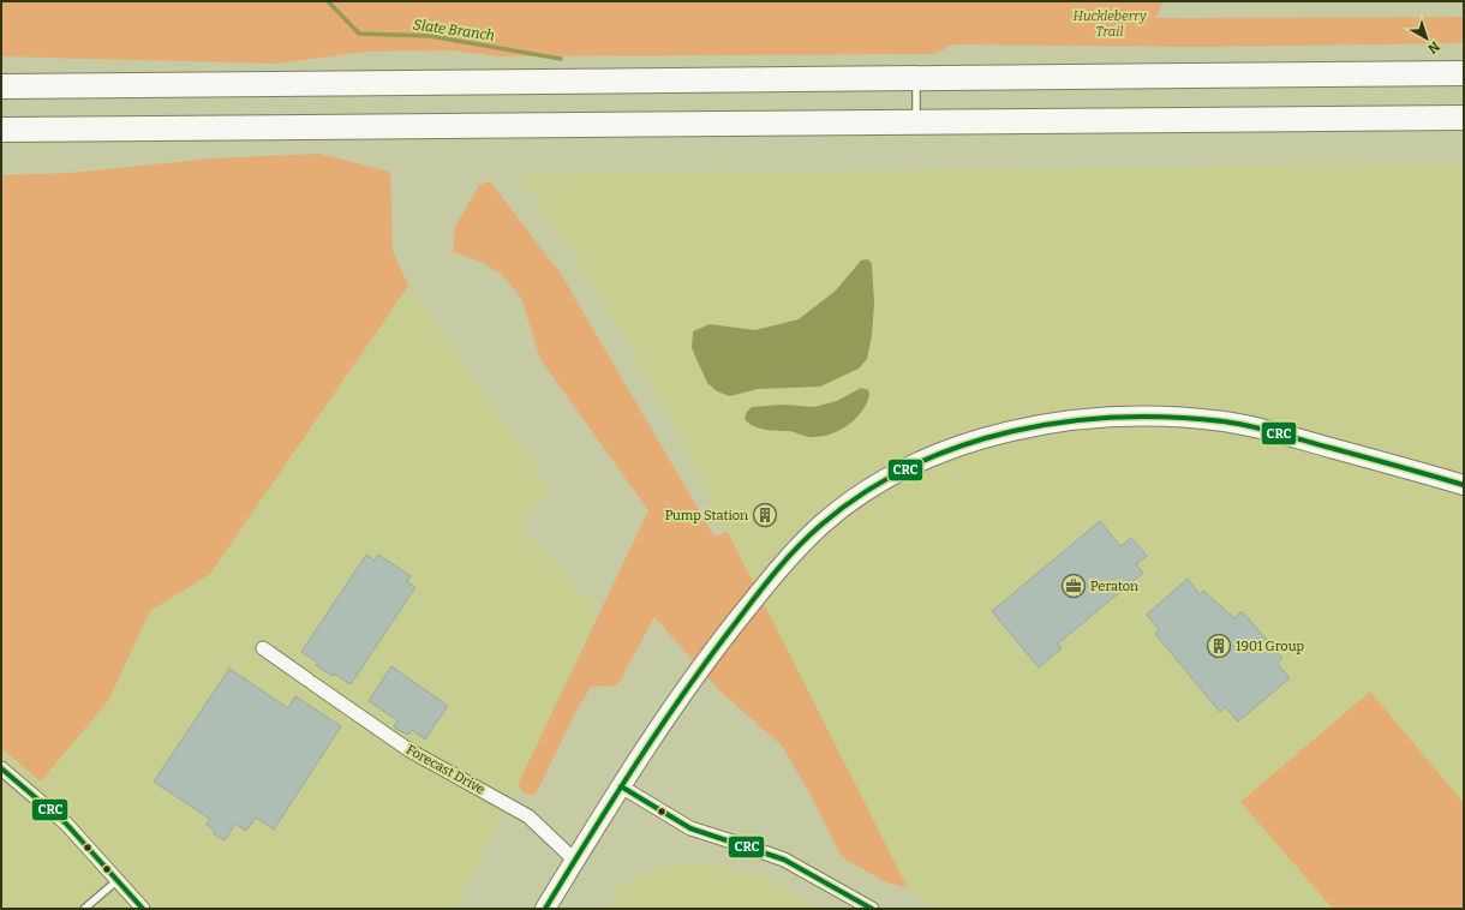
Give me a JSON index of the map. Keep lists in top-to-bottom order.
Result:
{
  "streets": {
    "street": ["Forecast Drive"]
  },
  "water": ["Slate Branch"],
  "parks": ["Huckleberry Trail"],
  "places": {
    "building": ["Pump Station", "1901 Group"],
    "office": ["Peraton"]
  },
  "lines": ["transit line CRC"],
  "north": "bottom right"
}
